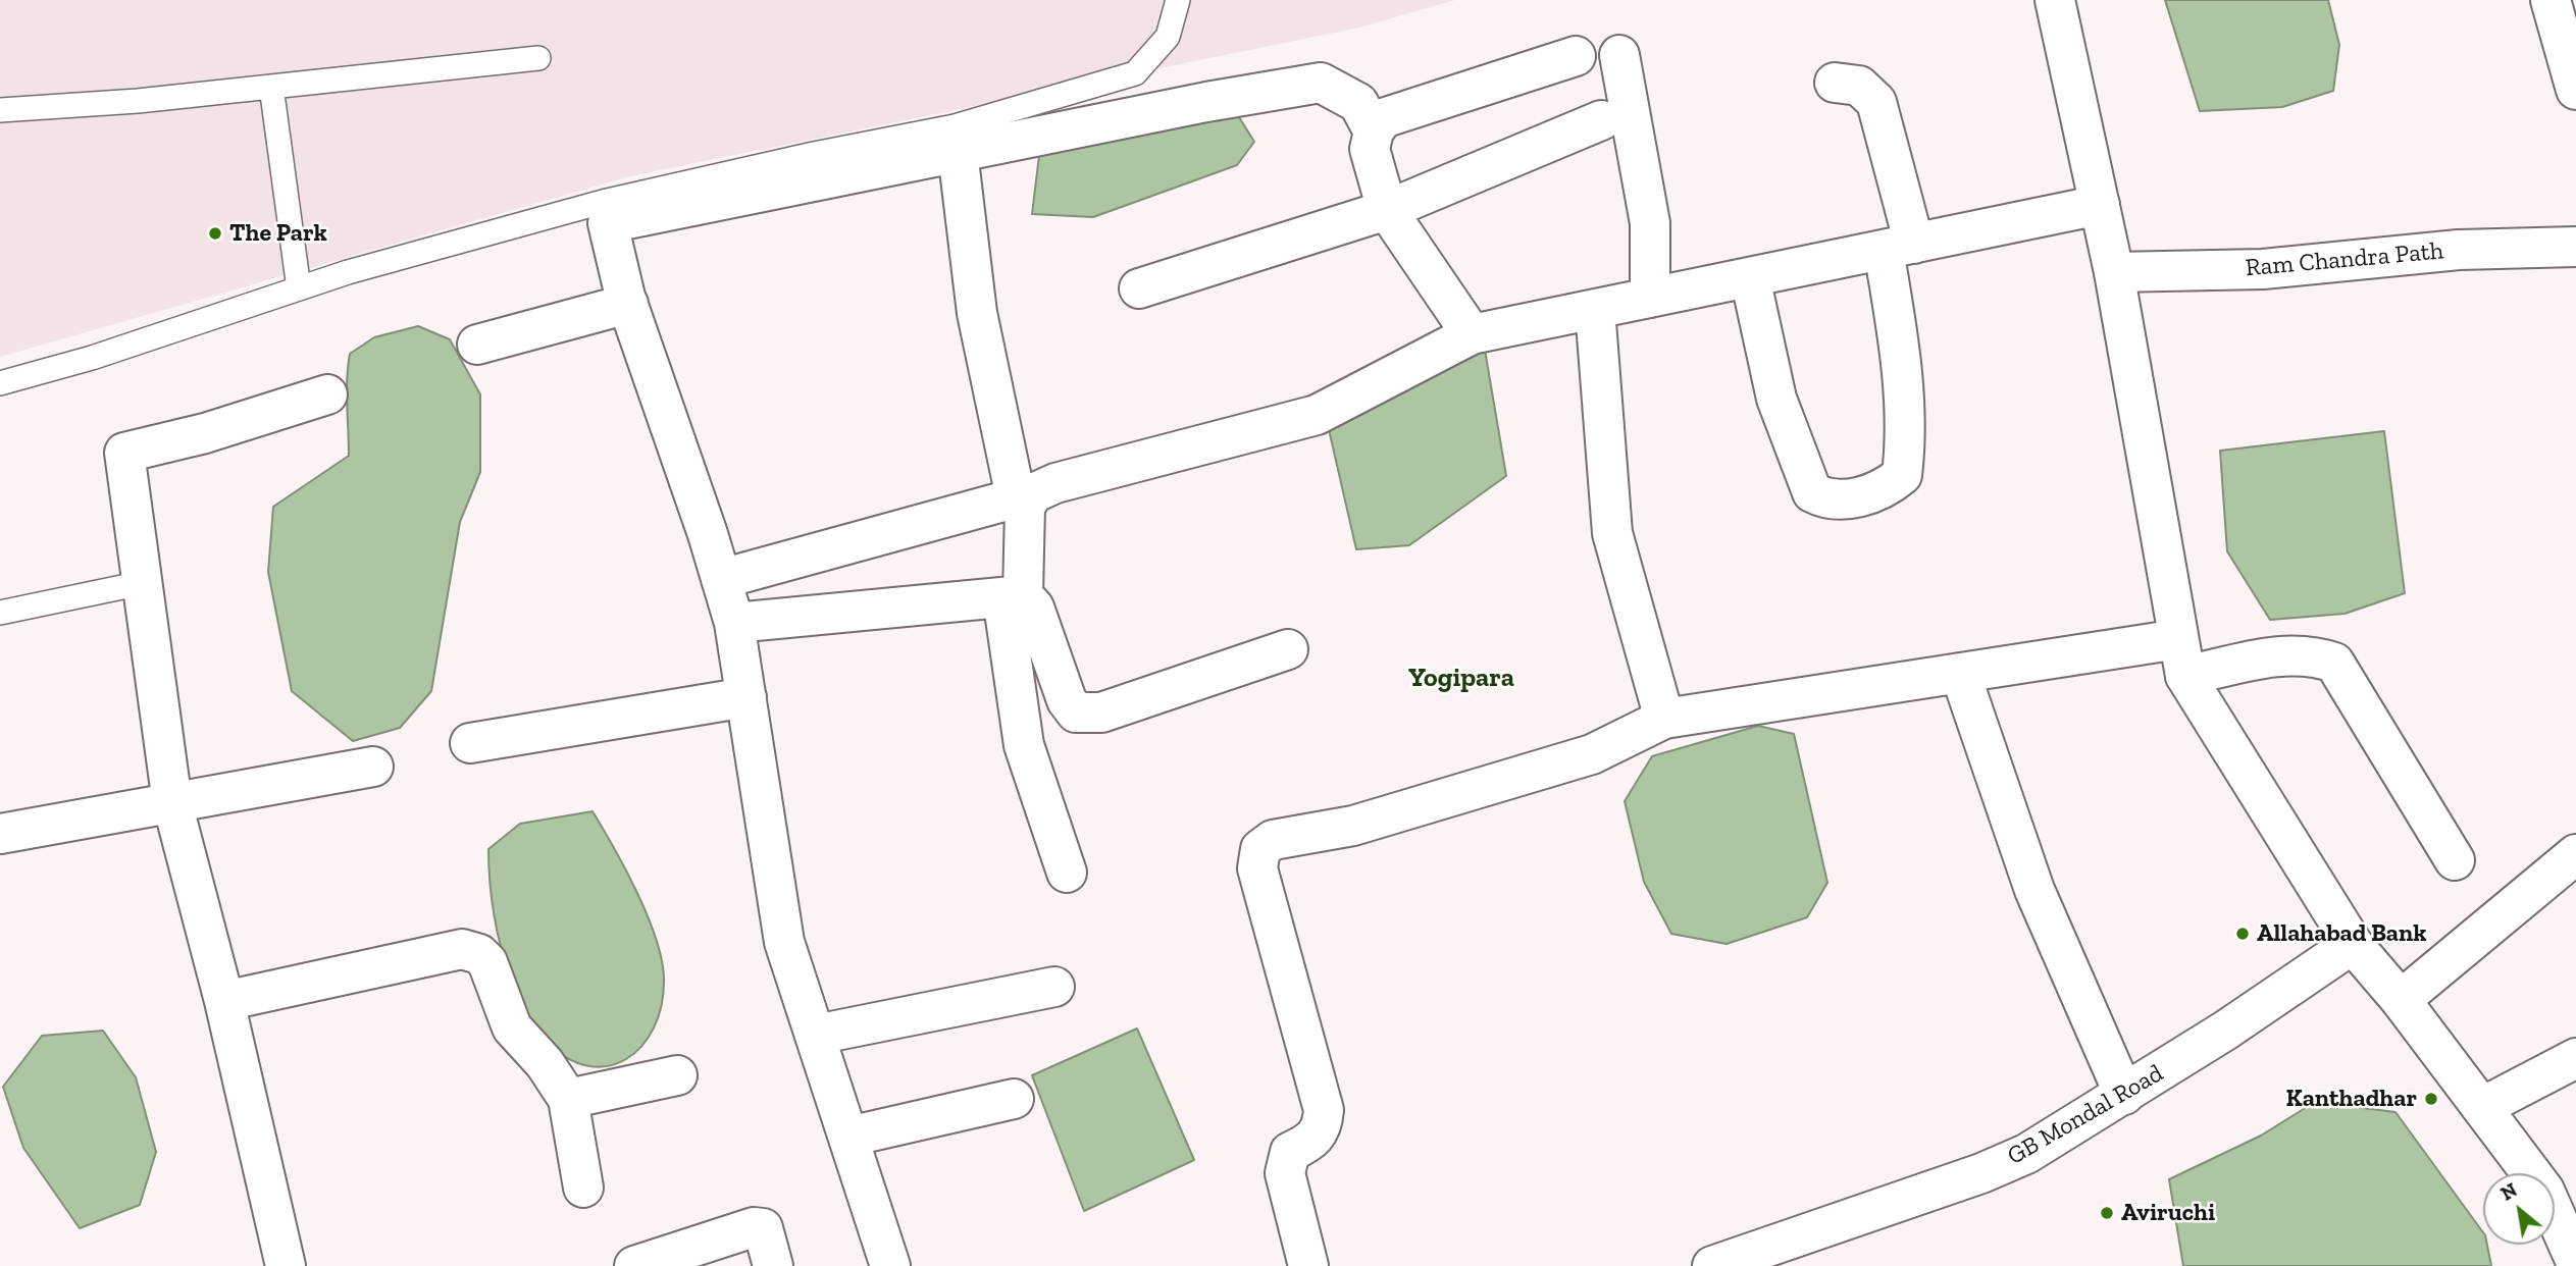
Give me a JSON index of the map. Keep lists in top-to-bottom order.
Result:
{
  "streets": {
    "street": ["Ram Chandra Path", "GB Mondal Road"]
  },
  "districts": ["Yogipara"],
  "places": [
    "The Park",
    "Allahabad Bank",
    "Kanthadhar",
    "Aviruchi"
  ],
  "north": "top left"
}
